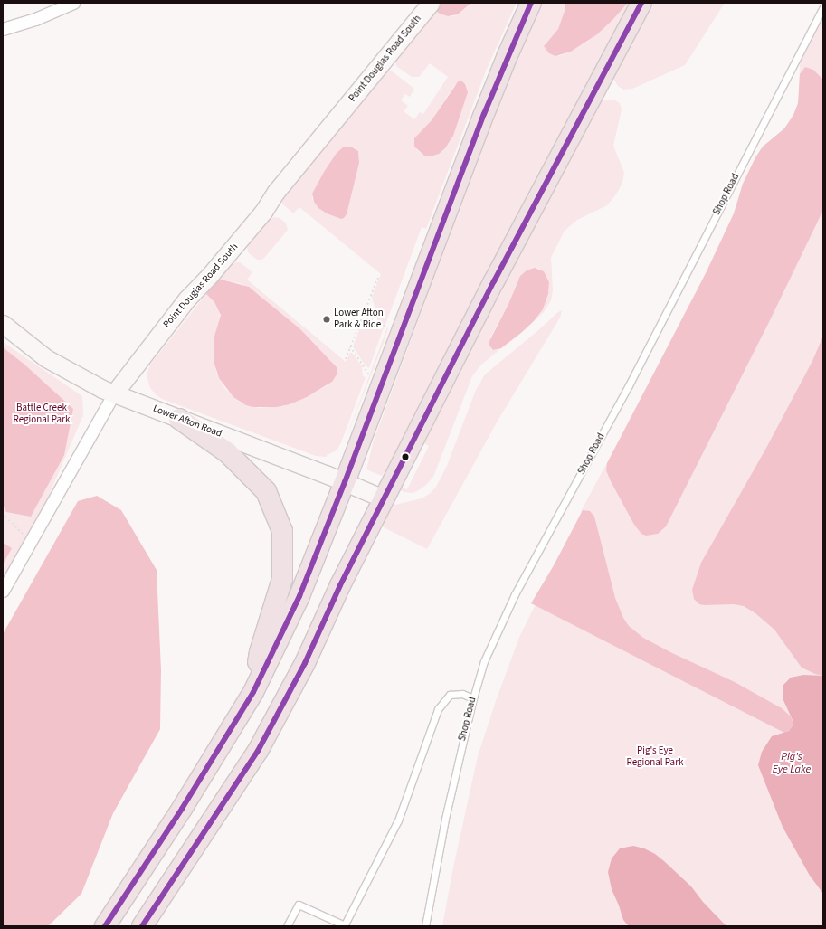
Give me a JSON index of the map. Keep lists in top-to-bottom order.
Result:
{
  "streets": {
    "street": ["Point Douglas Road South", "Lower Afton Road"],
    "lane": ["Shop Road"]
  },
  "crossings": [
    ["Point Douglas Road South", "Lower Afton Road"]
  ],
  "water": ["Pig's Eye Lake"],
  "parks": ["Battle Creek Regional Park", "Pig's Eye Regional Park"],
  "places": ["Lower Afton Park & Ride"]
}
